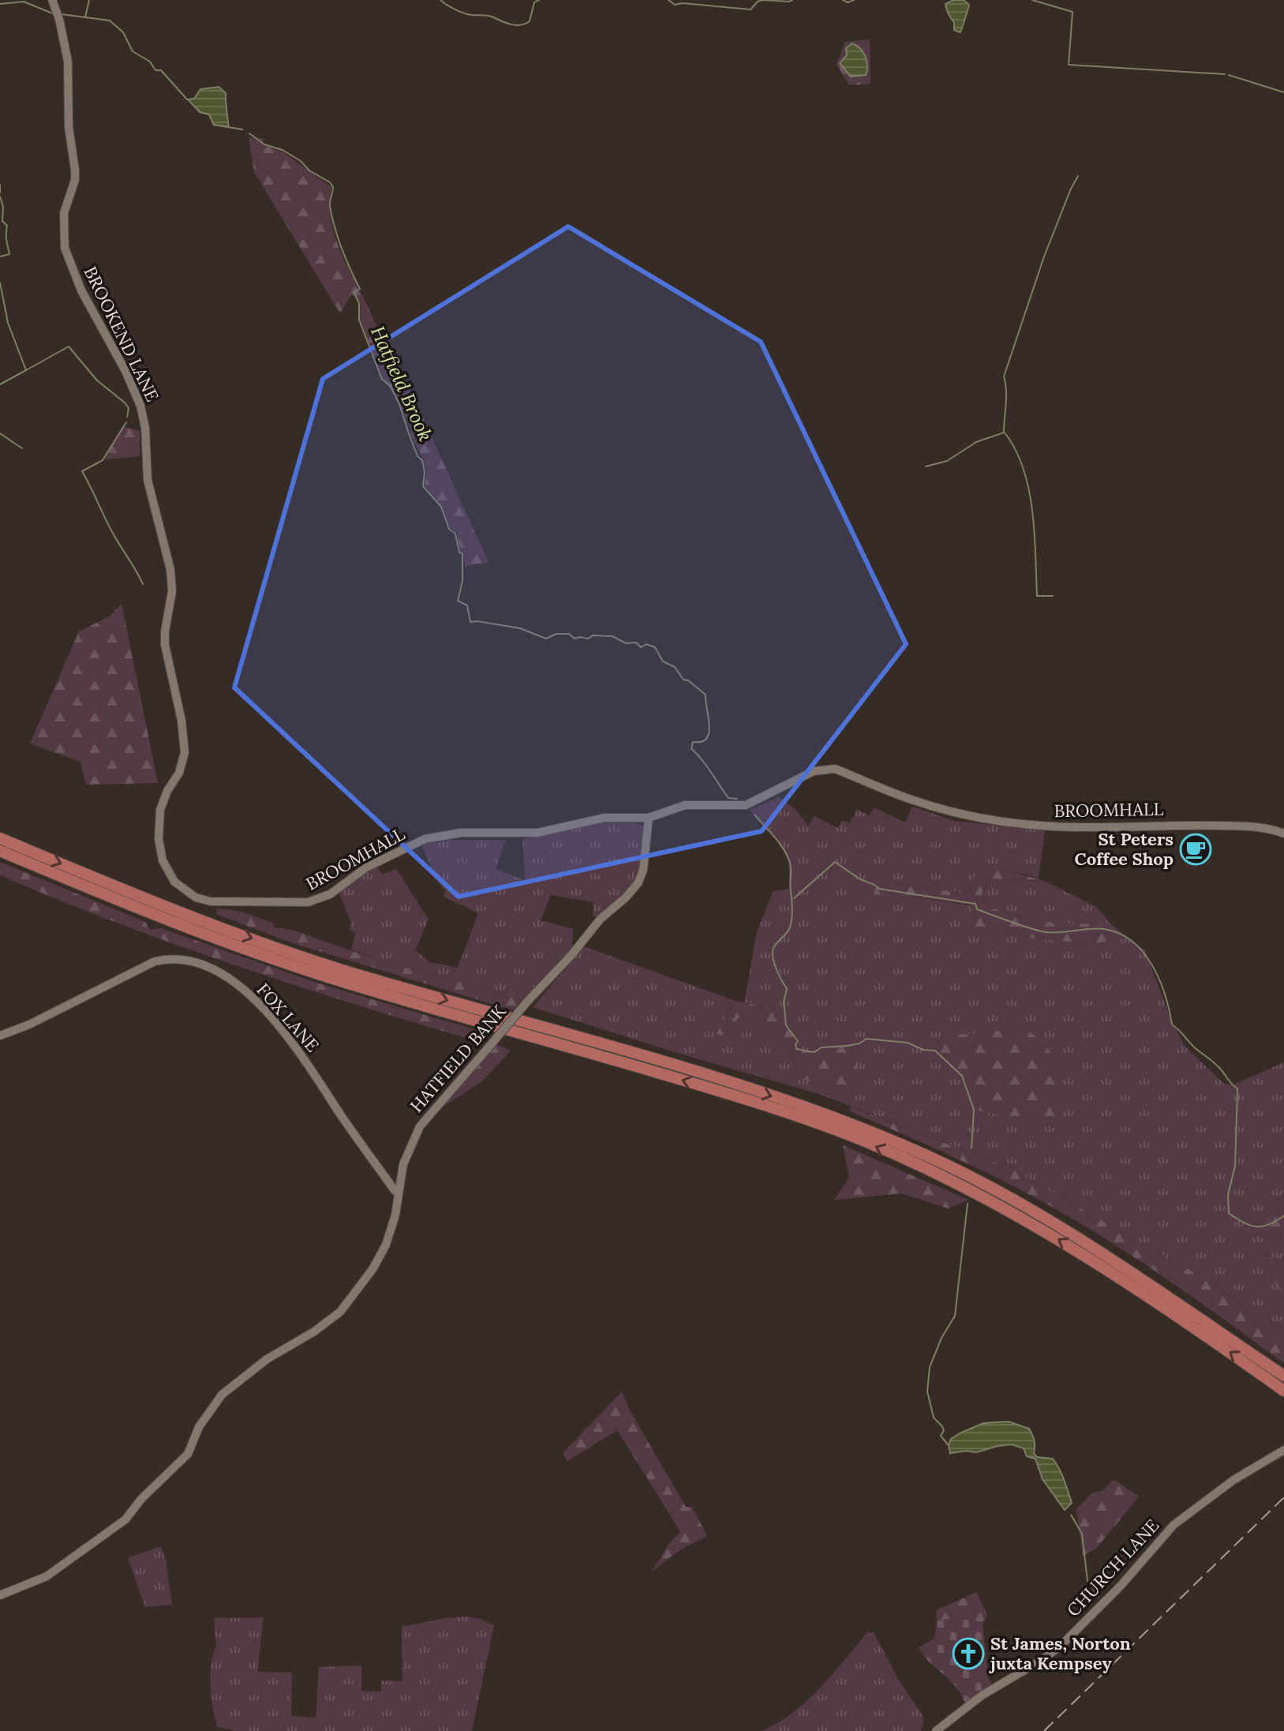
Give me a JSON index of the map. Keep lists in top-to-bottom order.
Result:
{
  "streets": {
    "street": [
      "BROOKEND LANE",
      "BROOMHALL",
      "FOX LANE",
      "HATFIELD BANK",
      "CHURCH LANE"
    ]
  },
  "crossings": [
    ["BROOKEND LANE", "BROOMHALL"],
    ["BROOMHALL", "HATFIELD BANK"],
    ["FOX LANE", "HATFIELD BANK"]
  ],
  "water": ["Hatfield Brook"],
  "places": {
    "cafe": ["St Peters Coffee Shop"],
    "church": ["St James, Norton juxta Kempsey"]
  }
}
